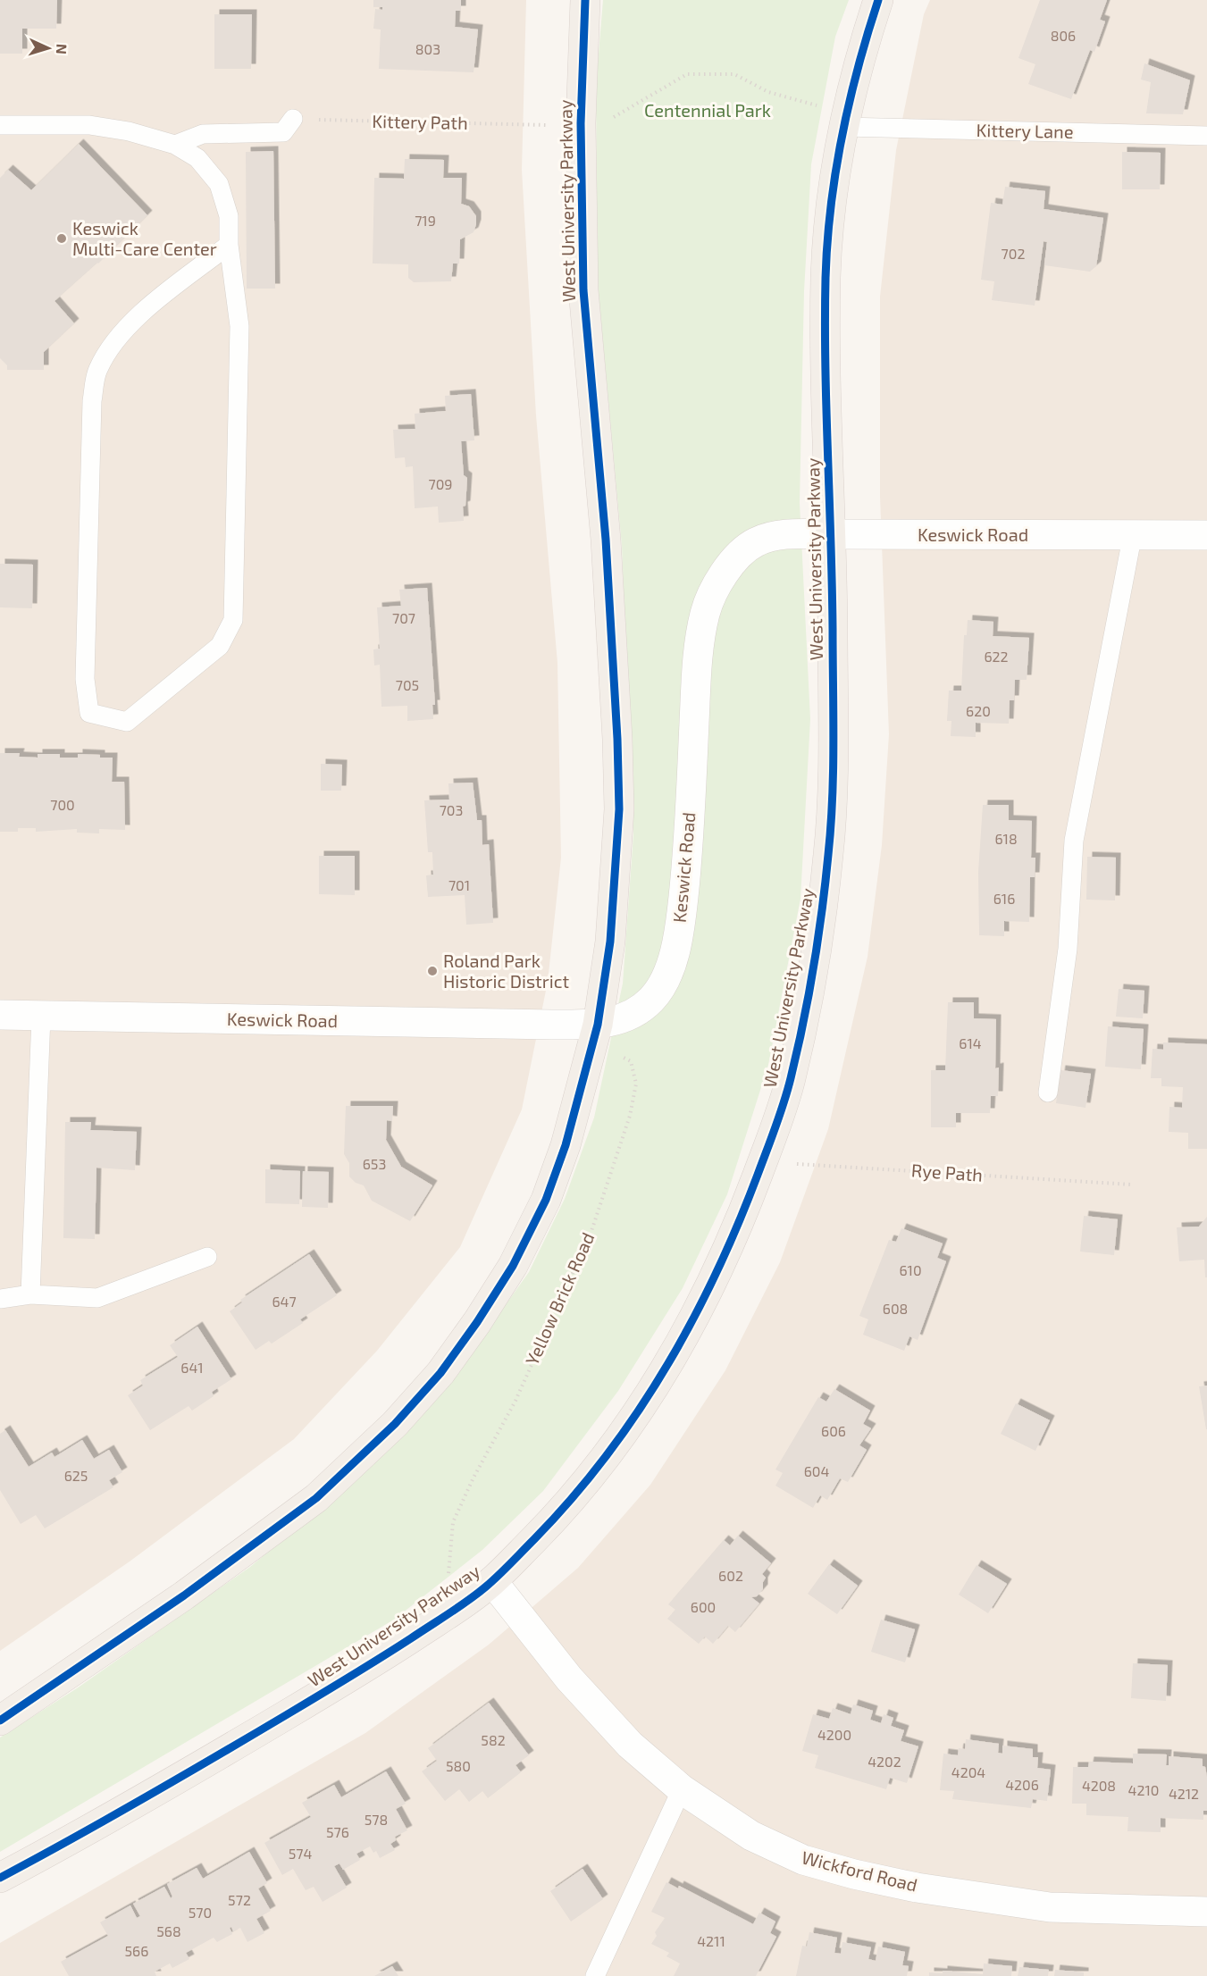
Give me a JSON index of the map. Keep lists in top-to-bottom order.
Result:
{
  "streets": {
    "main road": ["West University Parkway"],
    "street": ["Keswick Road", "Wickford Road"],
    "lane": ["Kittery Lane"],
    "path": ["Kittery Path", "Rye Path", "Yellow Brick Road"]
  },
  "crossings": [
    ["Kittery Lane", "West University Parkway"],
    ["West University Parkway", "Keswick Road"],
    ["West University Parkway", "Rye Path"],
    ["West University Parkway", "Yellow Brick Road"],
    ["West University Parkway", "Wickford Road"],
    ["Keswick Road", "Yellow Brick Road"]
  ],
  "parks": ["Centennial Park"],
  "places": ["Keswick Multi-Care Center", "Roland Park Historic District"],
  "house_numbers": [
    "806",
    "803",
    "719",
    "702",
    "709",
    "707",
    "622",
    "705",
    "620",
    "700",
    "703",
    "618",
    "701",
    "616",
    "614",
    "653",
    "610",
    "647",
    "608",
    "641",
    "606",
    "604",
    "625",
    "602",
    "600",
    "4200",
    "582",
    "4202",
    "580",
    "4204",
    "4206",
    "4208",
    "4210",
    "4212",
    "578",
    "576",
    "574",
    "572",
    "570",
    "568",
    "4211",
    "566"
  ],
  "north": "right"
}
